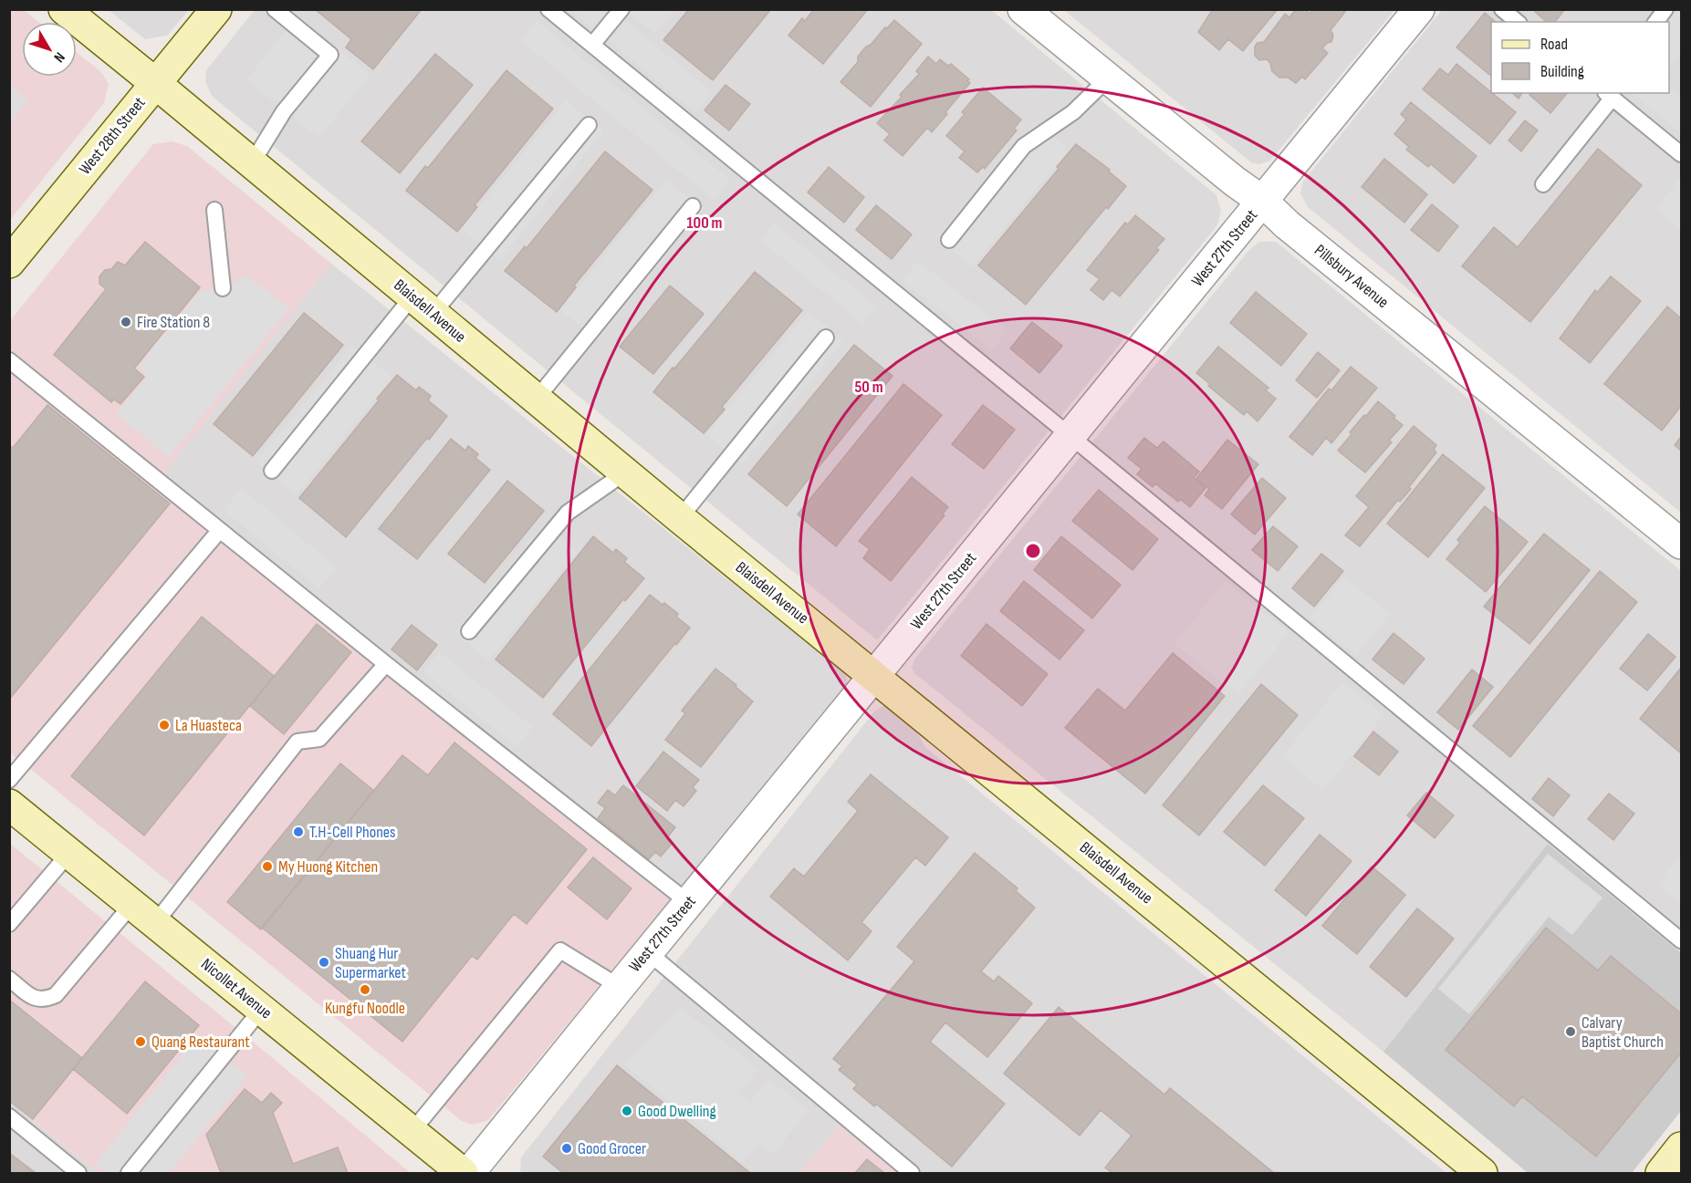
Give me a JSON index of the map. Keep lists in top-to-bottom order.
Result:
{
  "streets": {
    "street": [
      "West 28th Street",
      "West 27th Street",
      "Pillsbury Avenue",
      "Blaisdell Avenue",
      "Nicollet Avenue"
    ]
  },
  "crossings": [
    ["West 28th Street", "Blaisdell Avenue"],
    ["West 27th Street", "Pillsbury Avenue"],
    ["West 27th Street", "Blaisdell Avenue"]
  ],
  "places": [
    "Fire Station 8",
    "La Huasteca",
    "T.H-Cell Phones",
    "My Huong Kitchen",
    "Shuang Hur Supermarket",
    "Kungfu Noodle",
    "Calvary Baptist Church",
    "Quang Restaurant",
    "Good Dwelling",
    "Good Grocer"
  ],
  "legend": ["Road", "Building"],
  "north": "bottom right",
  "rings": ["100 m", "50 m"]
}
